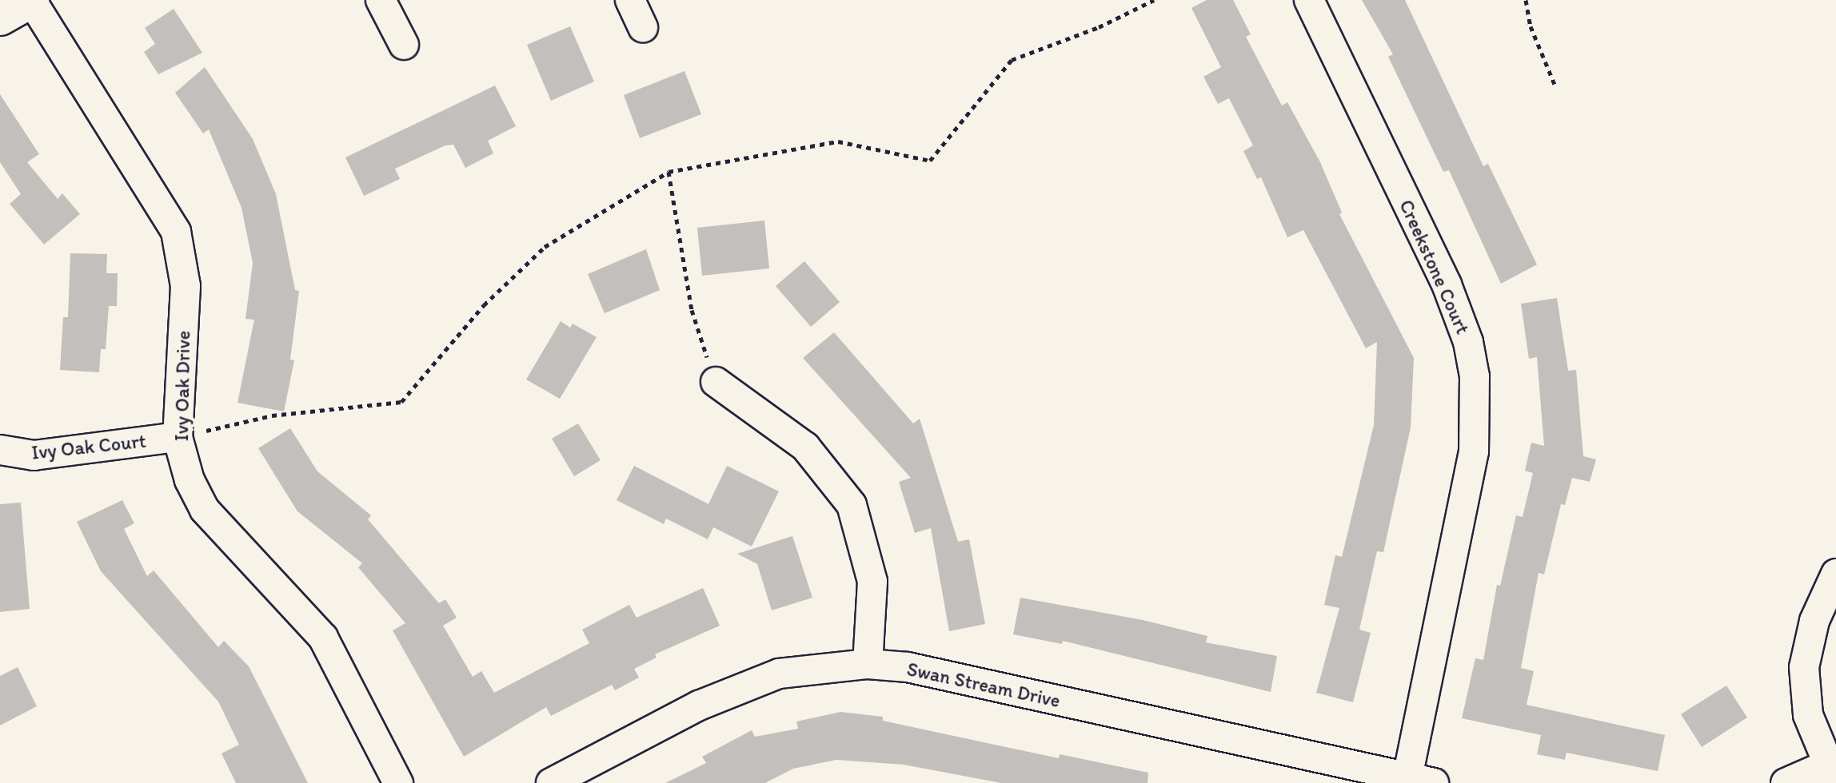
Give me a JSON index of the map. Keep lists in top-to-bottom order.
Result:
{
  "streets": {
    "street": [
      "Creekstone Court",
      "Ivy Oak Drive",
      "Ivy Oak Court",
      "Swan Stream Drive"
    ]
  },
  "crossings": [
    ["Creekstone Court", "Swan Stream Drive"],
    ["Ivy Oak Drive", "Ivy Oak Court"]
  ]
}
